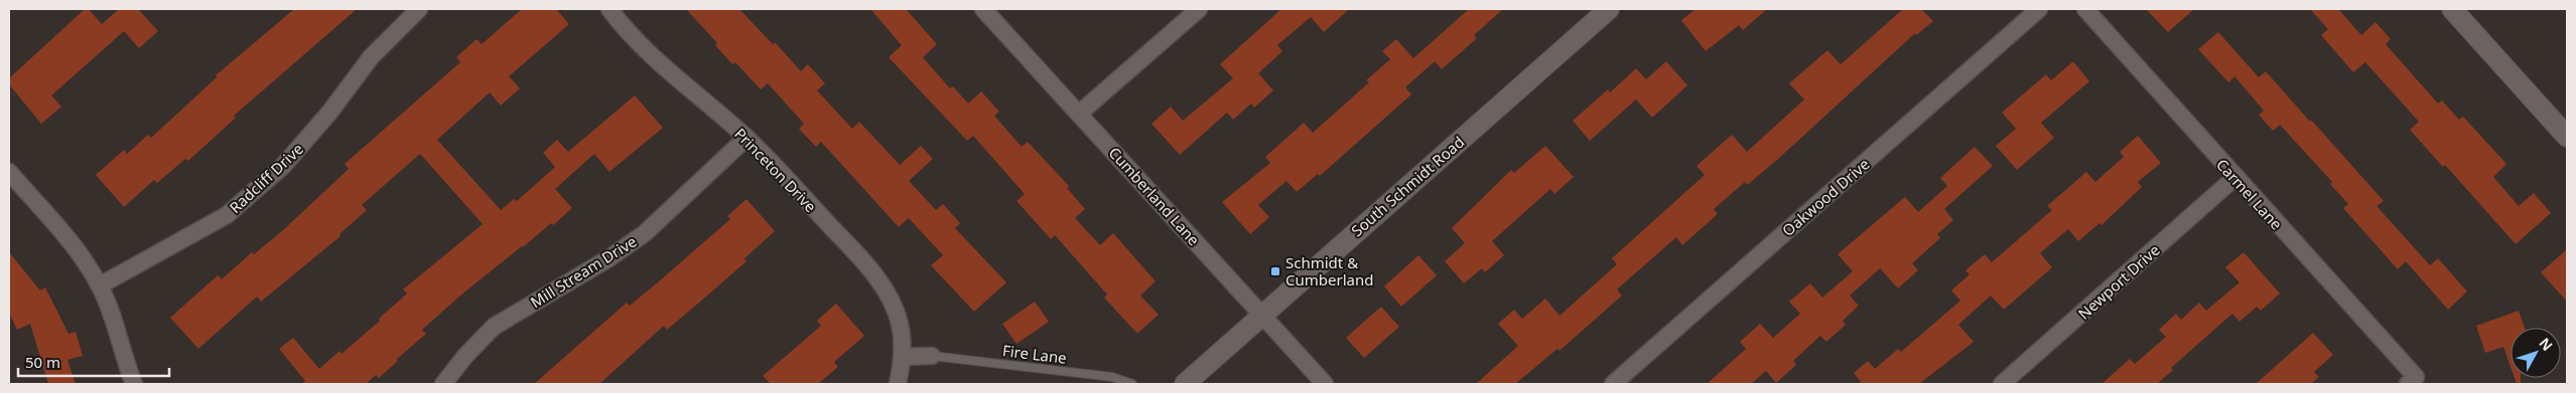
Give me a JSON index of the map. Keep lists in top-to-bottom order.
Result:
{
  "streets": {
    "street": [
      "Princeton Drive",
      "Radcliff Drive",
      "South Schmidt Road",
      "Carmel Lane",
      "Cumberland Lane",
      "Oakwood Drive",
      "Mill Stream Drive",
      "Newport Drive"
    ],
    "lane": ["Fire Lane"]
  },
  "crossings": [
    ["Princeton Drive", "Mill Stream Drive"],
    ["South Schmidt Road", "Cumberland Lane"],
    ["Carmel Lane", "Newport Drive"]
  ],
  "places": {
    "transit": ["Schmidt & Cumberland"]
  },
  "scale_bar": "50 m",
  "north": "top right"
}
